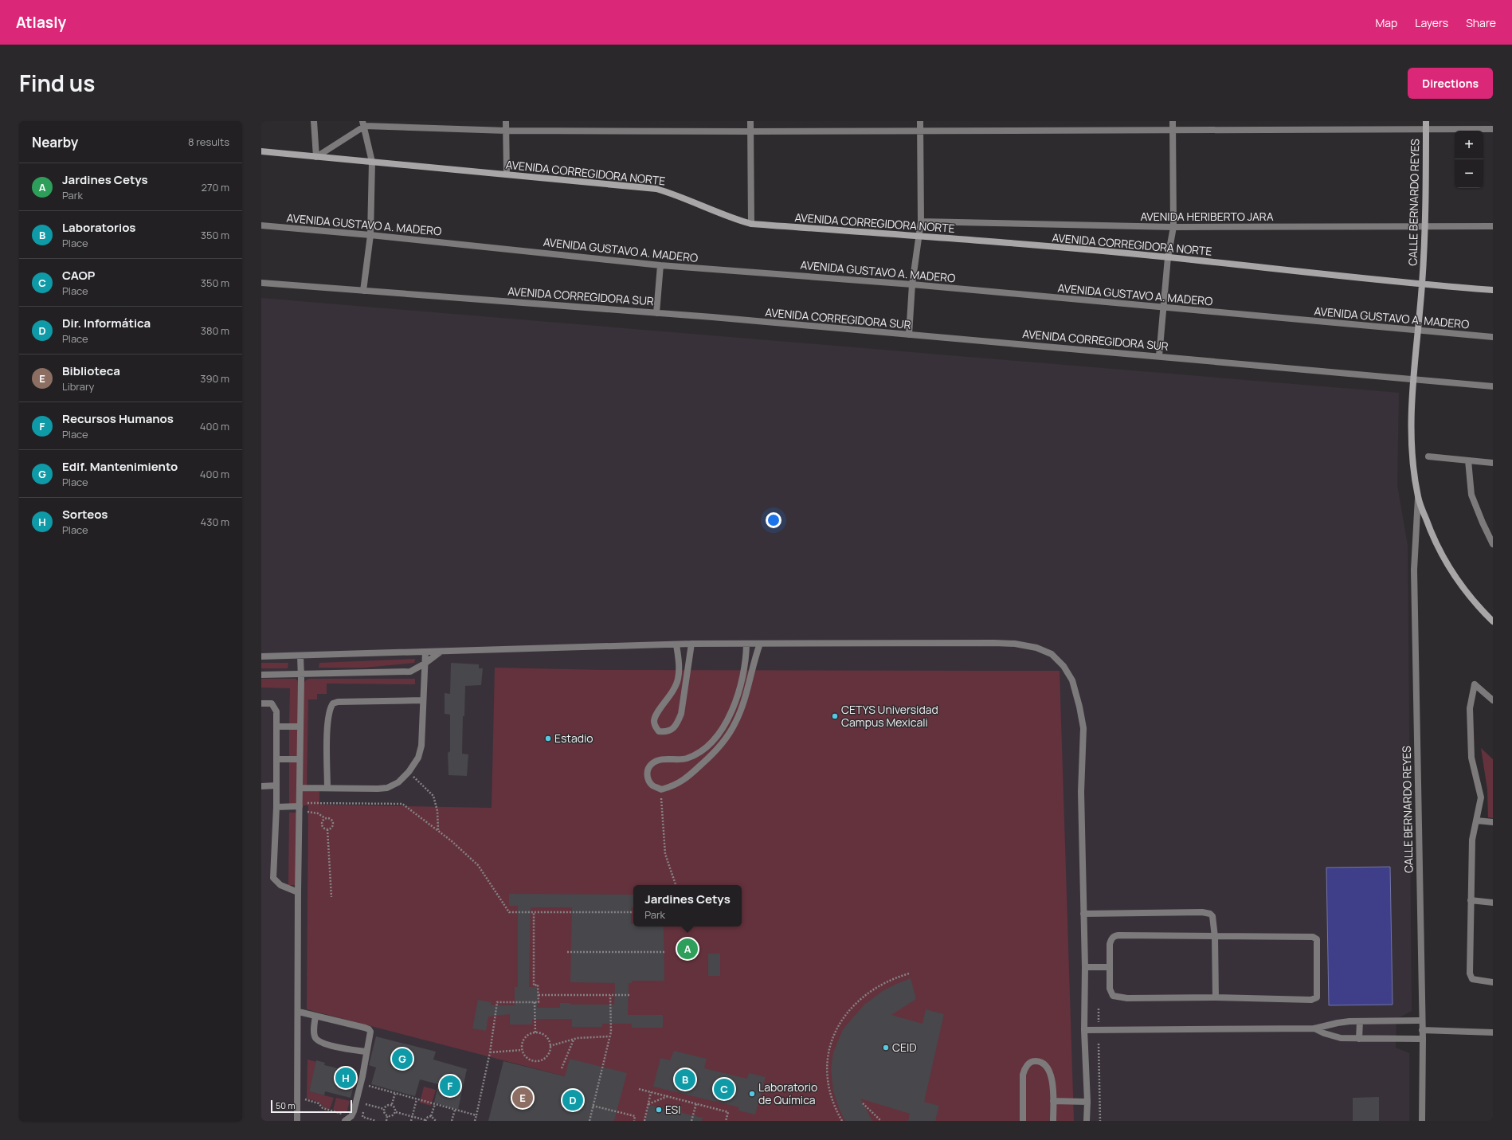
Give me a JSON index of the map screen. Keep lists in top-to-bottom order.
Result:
{
  "streets": {
    "street": [
      "AVENIDA CORREGIDORA NORTE",
      "CALLE BERNARDO REYES",
      "AVENIDA HERIBERTO JARA",
      "AVENIDA GUSTAVO A. MADERO",
      "AVENIDA CORREGIDORA SUR"
    ]
  },
  "crossings": [
    ["AVENIDA CORREGIDORA NORTE", "CALLE BERNARDO REYES"],
    ["CALLE BERNARDO REYES", "AVENIDA HERIBERTO JARA"],
    ["CALLE BERNARDO REYES", "AVENIDA GUSTAVO A. MADERO"],
    ["CALLE BERNARDO REYES", "AVENIDA CORREGIDORA SUR"]
  ],
  "places": [
    "CETYS Universidad Campus Mexicali",
    "Estadio",
    "CEID",
    "Laboratorio de Química",
    "ESI"
  ],
  "scale_bar": "50 m",
  "page": {
    "header": "Atlasly",
    "nav": ["Map", "Layers", "Share"],
    "title": "Find us",
    "buttons": "Directions",
    "heading": ["Nearby", "8 results"],
    "map_buttons": ["+", "−"],
    "list": [
      {
        "mark": "A",
        "name": "Jardines Cetys",
        "note": "Park",
        "value": "270 m"
      },
      {
        "mark": "B",
        "name": "Laboratorios",
        "note": "Place",
        "value": "350 m"
      },
      {
        "mark": "C",
        "name": "CAOP",
        "note": "Place",
        "value": "350 m"
      },
      {
        "mark": "D",
        "name": "Dir. Informática",
        "note": "Place",
        "value": "380 m"
      },
      {
        "mark": "E",
        "name": "Biblioteca",
        "note": "Library",
        "value": "390 m"
      },
      {
        "mark": "F",
        "name": "Recursos Humanos",
        "note": "Place",
        "value": "400 m"
      },
      {
        "mark": "G",
        "name": "Edif. Mantenimiento",
        "note": "Place",
        "value": "400 m"
      },
      {
        "mark": "H",
        "name": "Sorteos",
        "note": "Place",
        "value": "430 m"
      }
    ],
    "popup": ["Jardines Cetys", "Park"],
    "pins": [
      "A",
      "G",
      "H",
      "B",
      "F",
      "C",
      "E",
      "D"
    ],
    "scale": "50 m"
  }
}
